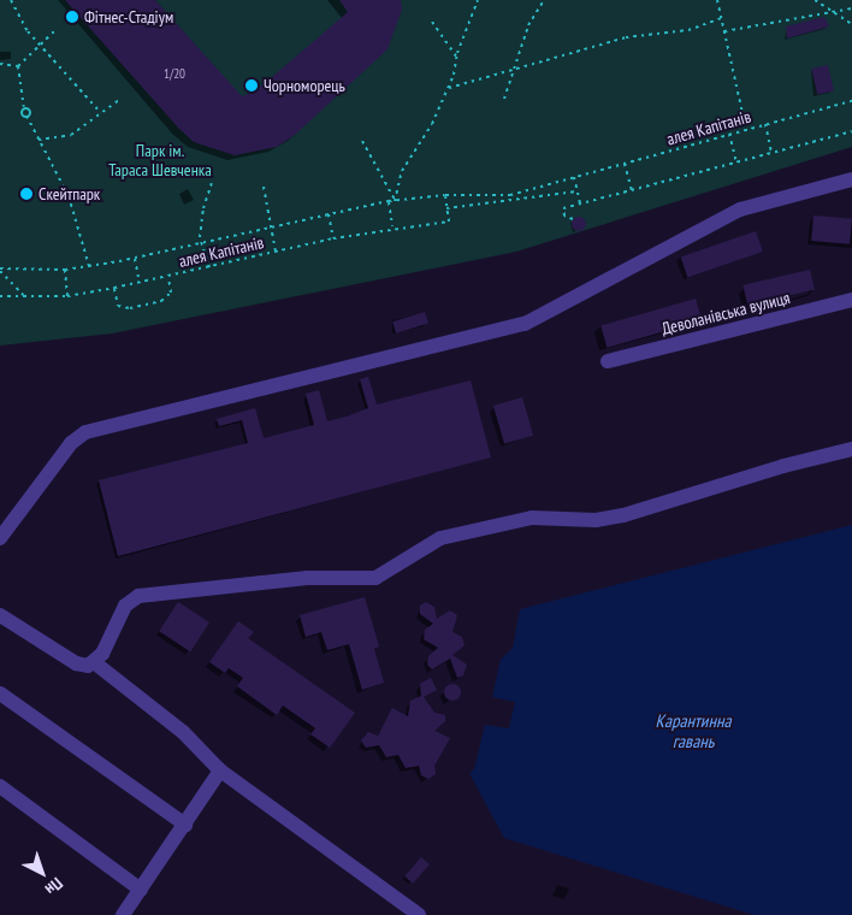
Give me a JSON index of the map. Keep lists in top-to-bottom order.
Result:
{
  "streets": {
    "street": ["Деволанівська вулиця"],
    "path": ["алея Капітанів"]
  },
  "water": ["Карантинна гавань"],
  "parks": ["Парк ім. Тараса Шевченка"],
  "places": ["Фітнес-Стадіум", "Чорноморець", "Скейтпарк"],
  "house_numbers": ["1/20"],
  "north": "bottom right"
}
